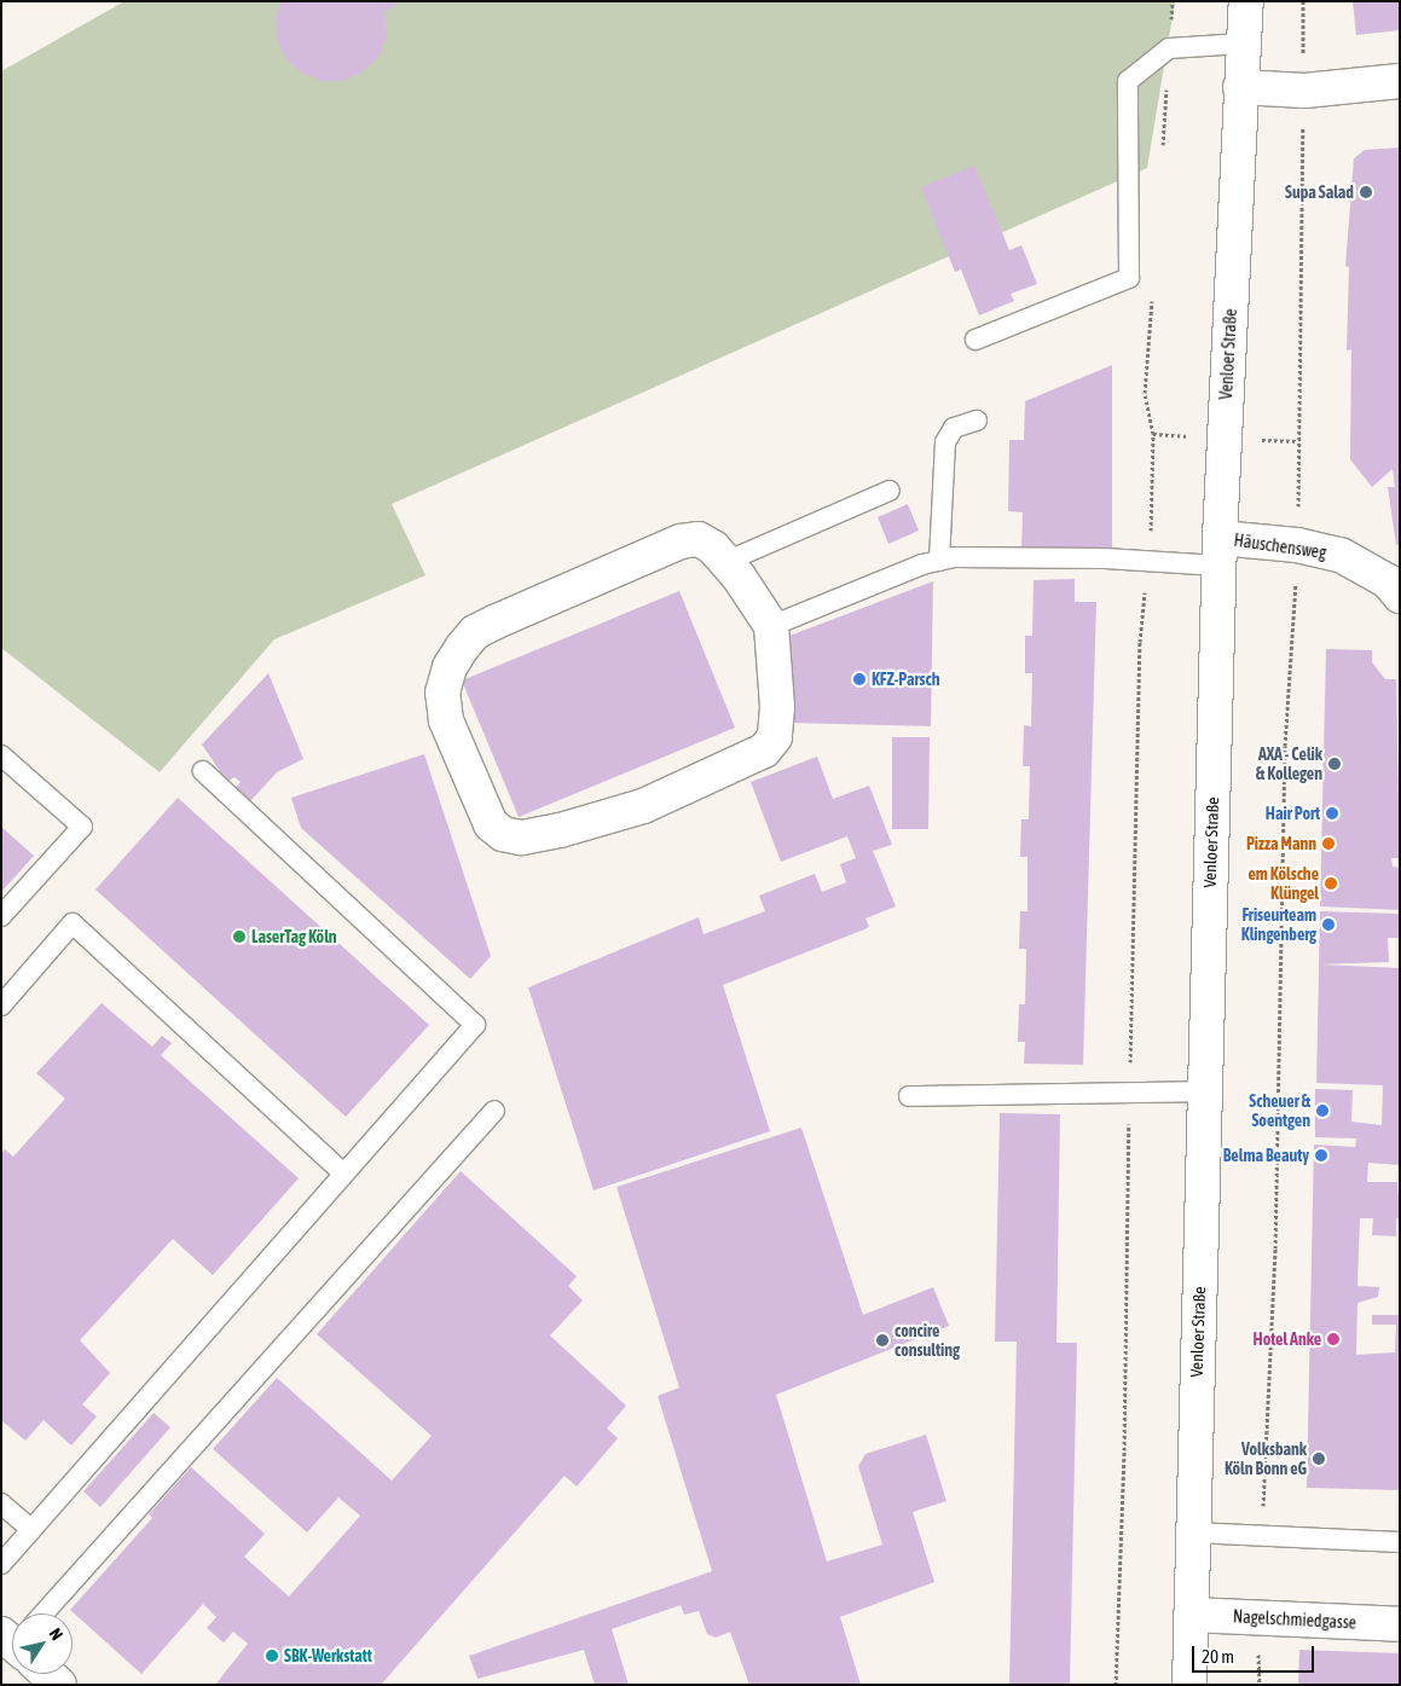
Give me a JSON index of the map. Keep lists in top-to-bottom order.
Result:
{
  "streets": {
    "main road": ["Venloer Straße", "Häuschensweg", "Nagelschmiedgasse"]
  },
  "crossings": [
    ["Venloer Straße", "Häuschensweg"],
    ["Venloer Straße", "Nagelschmiedgasse"]
  ],
  "places": [
    "Supa Salad",
    "KFZ-Parsch",
    "AXA - Celik & Kollegen",
    "Hair Port",
    "Pizza Mann",
    "em Kölsche Klüngel",
    "Friseurteam Klingenberg",
    "LaserTag Köln",
    "Scheuer & Soentgen",
    "Belma Beauty",
    "Hotel Anke",
    "concire consulting",
    "Volksbank Köln Bonn eG",
    "SBK-Werkstatt"
  ],
  "scale_bar": "20 m",
  "north": "top right"
}
